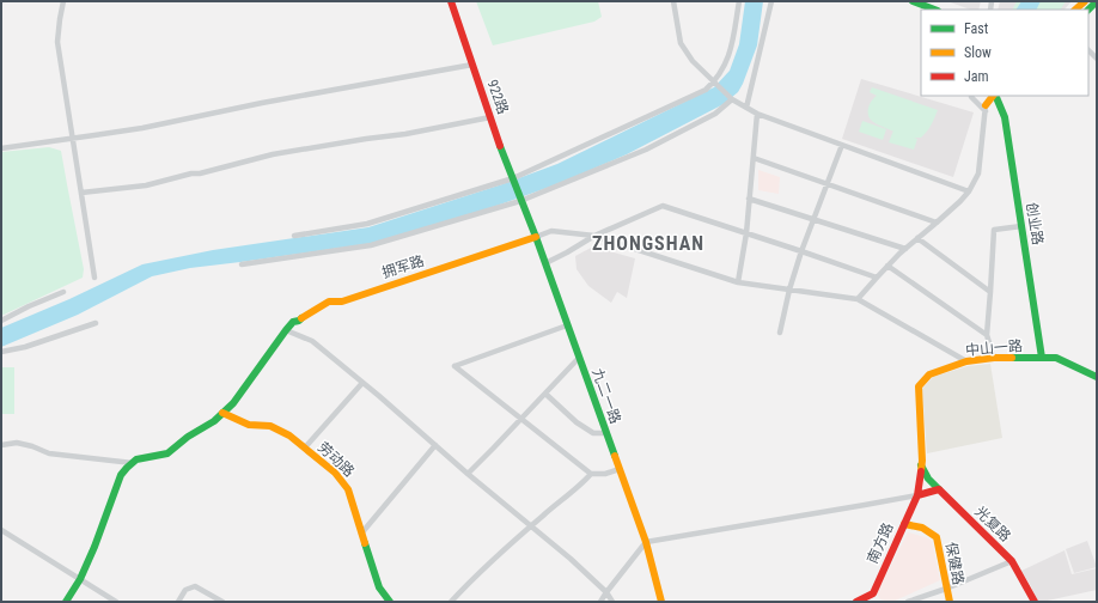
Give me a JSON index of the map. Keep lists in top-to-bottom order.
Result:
{
  "streets": {
    "street": [
      "922路",
      "创业路",
      "拥军路",
      "中山一路",
      "九二一路",
      "劳动路",
      "光复路",
      "南方路",
      "保健路"
    ]
  },
  "crossings": [
    ["922路", "九二一路"],
    ["创业路", "中山一路"],
    ["拥军路", "九二一路"],
    ["拥军路", "劳动路"],
    ["中山一路", "光复路"],
    ["中山一路", "南方路"],
    ["南方路", "保健路"]
  ],
  "districts": ["ZHONGSHAN"],
  "legend": ["Fast", "Slow", "Jam"]
}
